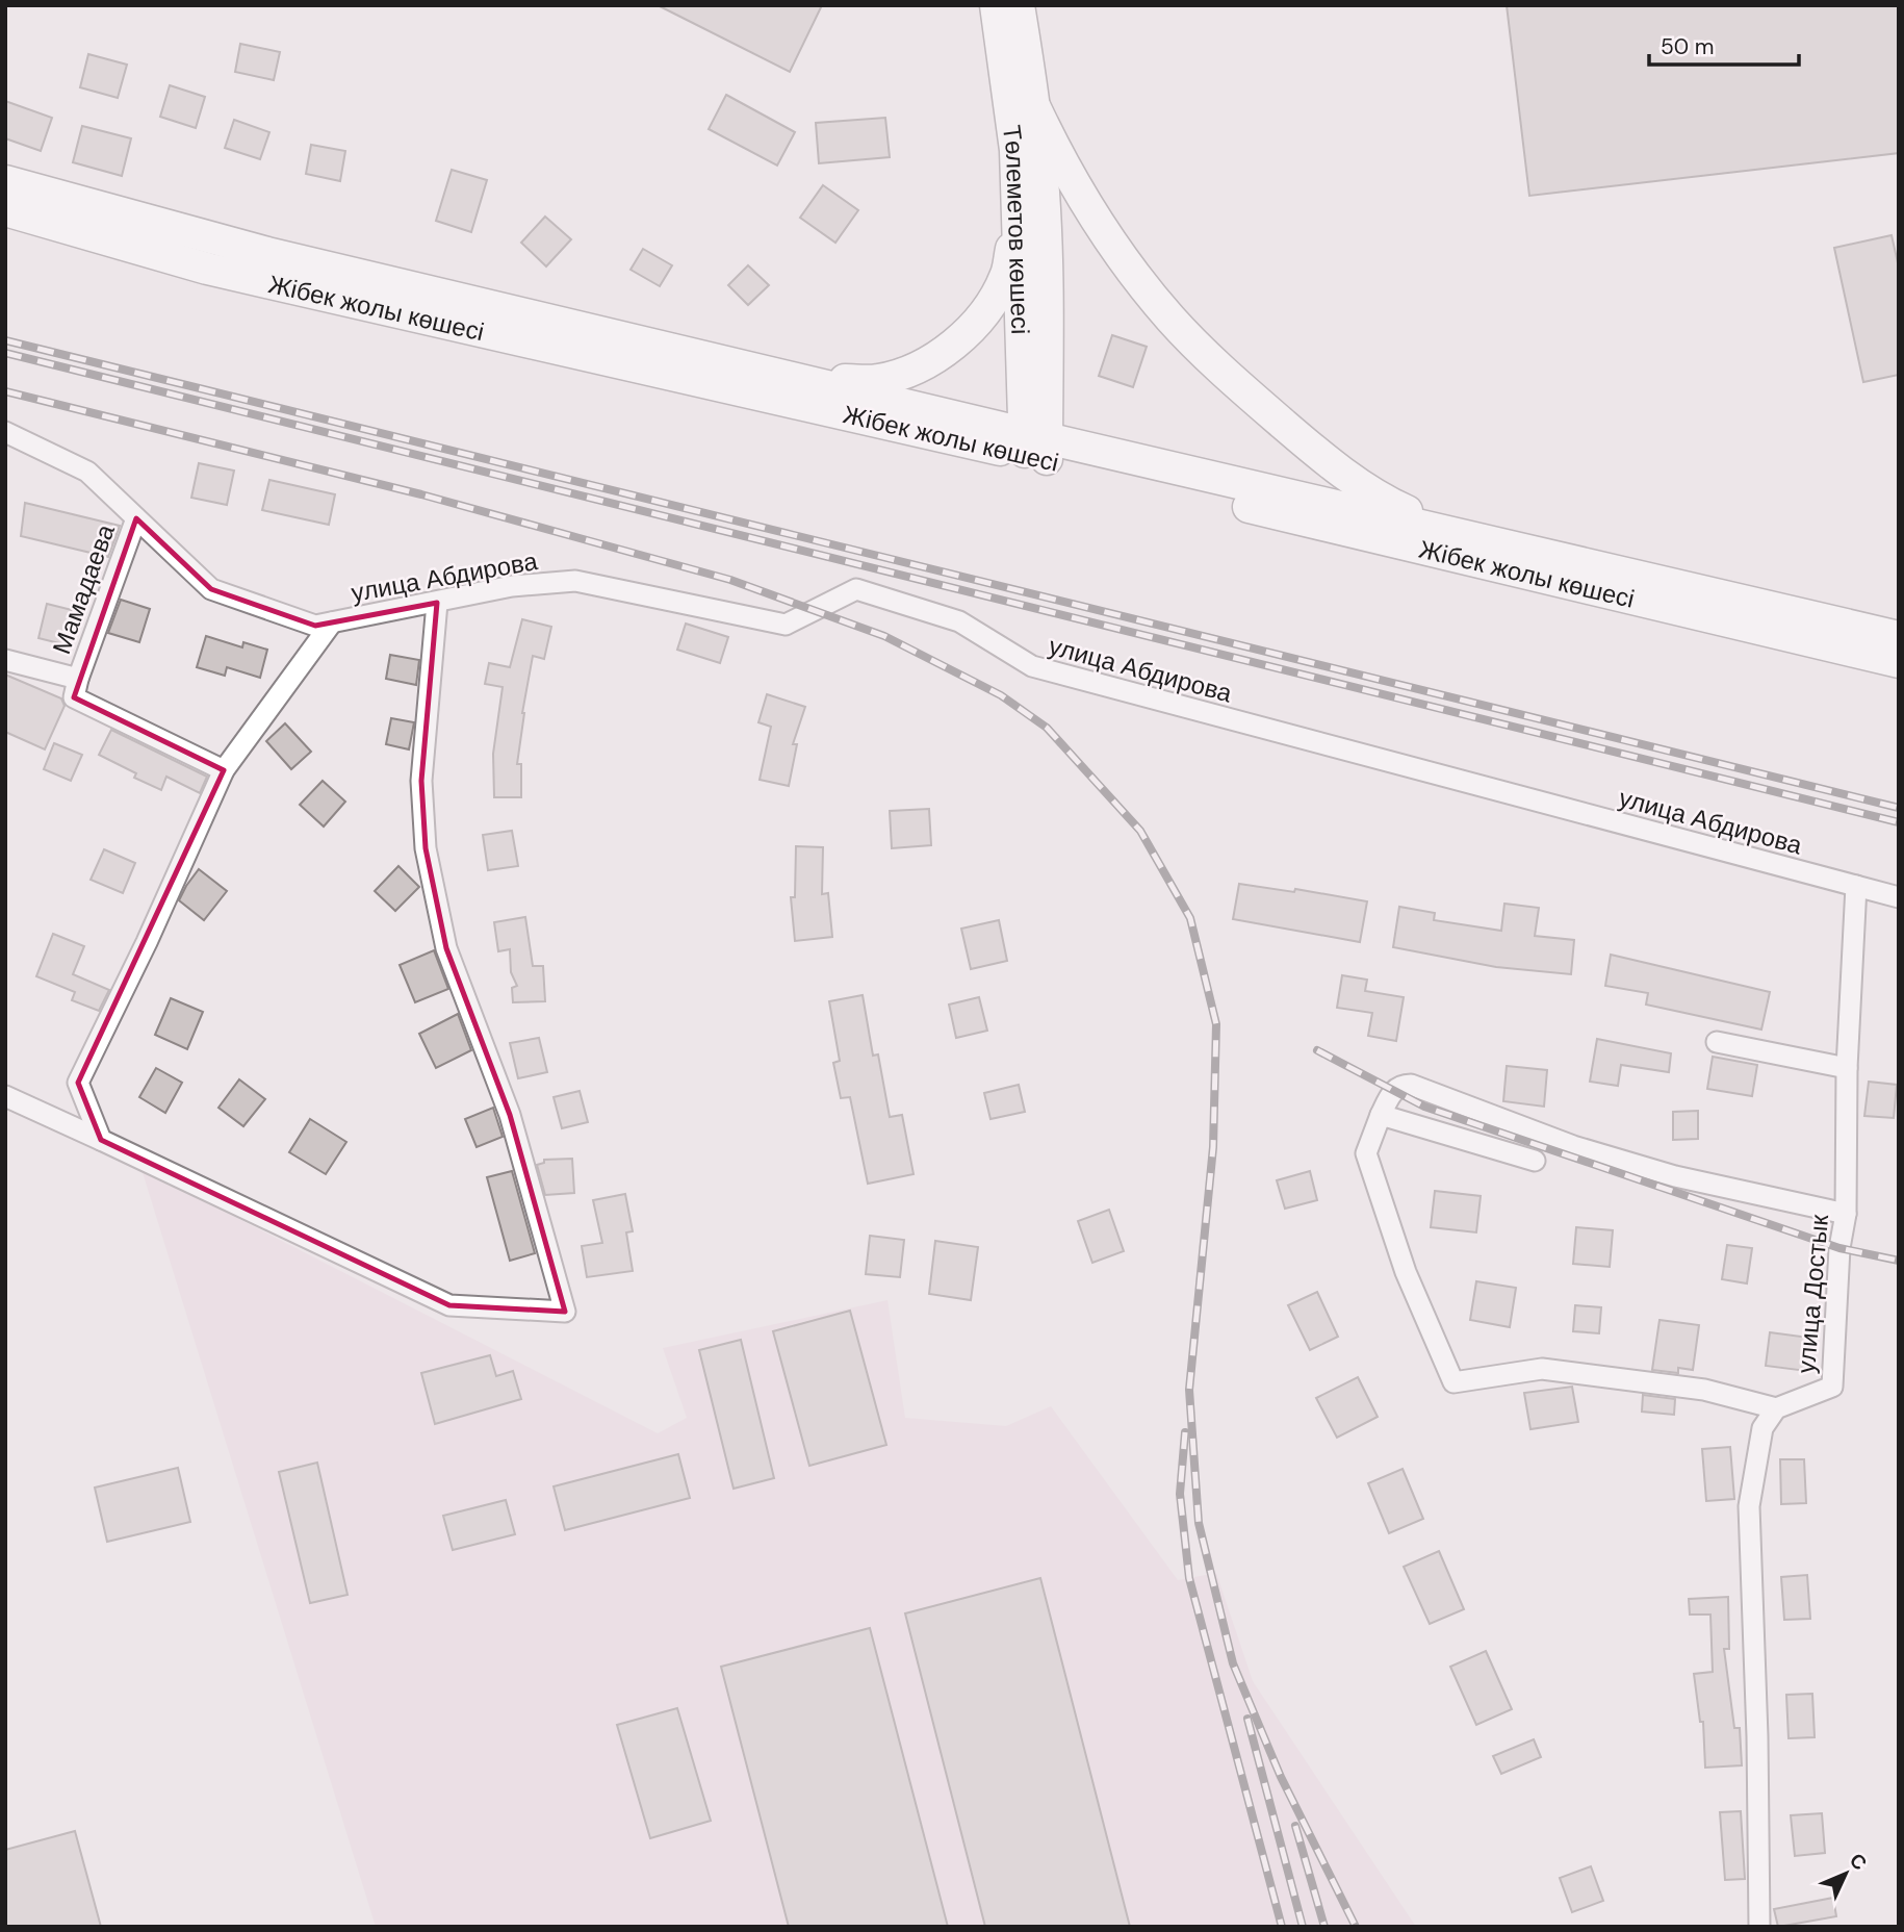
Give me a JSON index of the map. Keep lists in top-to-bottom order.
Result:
{
  "streets": {
    "main road": ["Төлеметов көшесі", "Жібек жолы көшесі"],
    "street": ["улица Абдирова", "Мамадаева", "улица Достык"]
  },
  "crossings": [
    ["Төлеметов көшесі", "Жібек жолы көшесі"],
    ["улица Абдирова", "Мамадаева"],
    ["улица Абдирова", "улица Достык"]
  ],
  "scale_bar": "50 m",
  "north": "top right"
}
